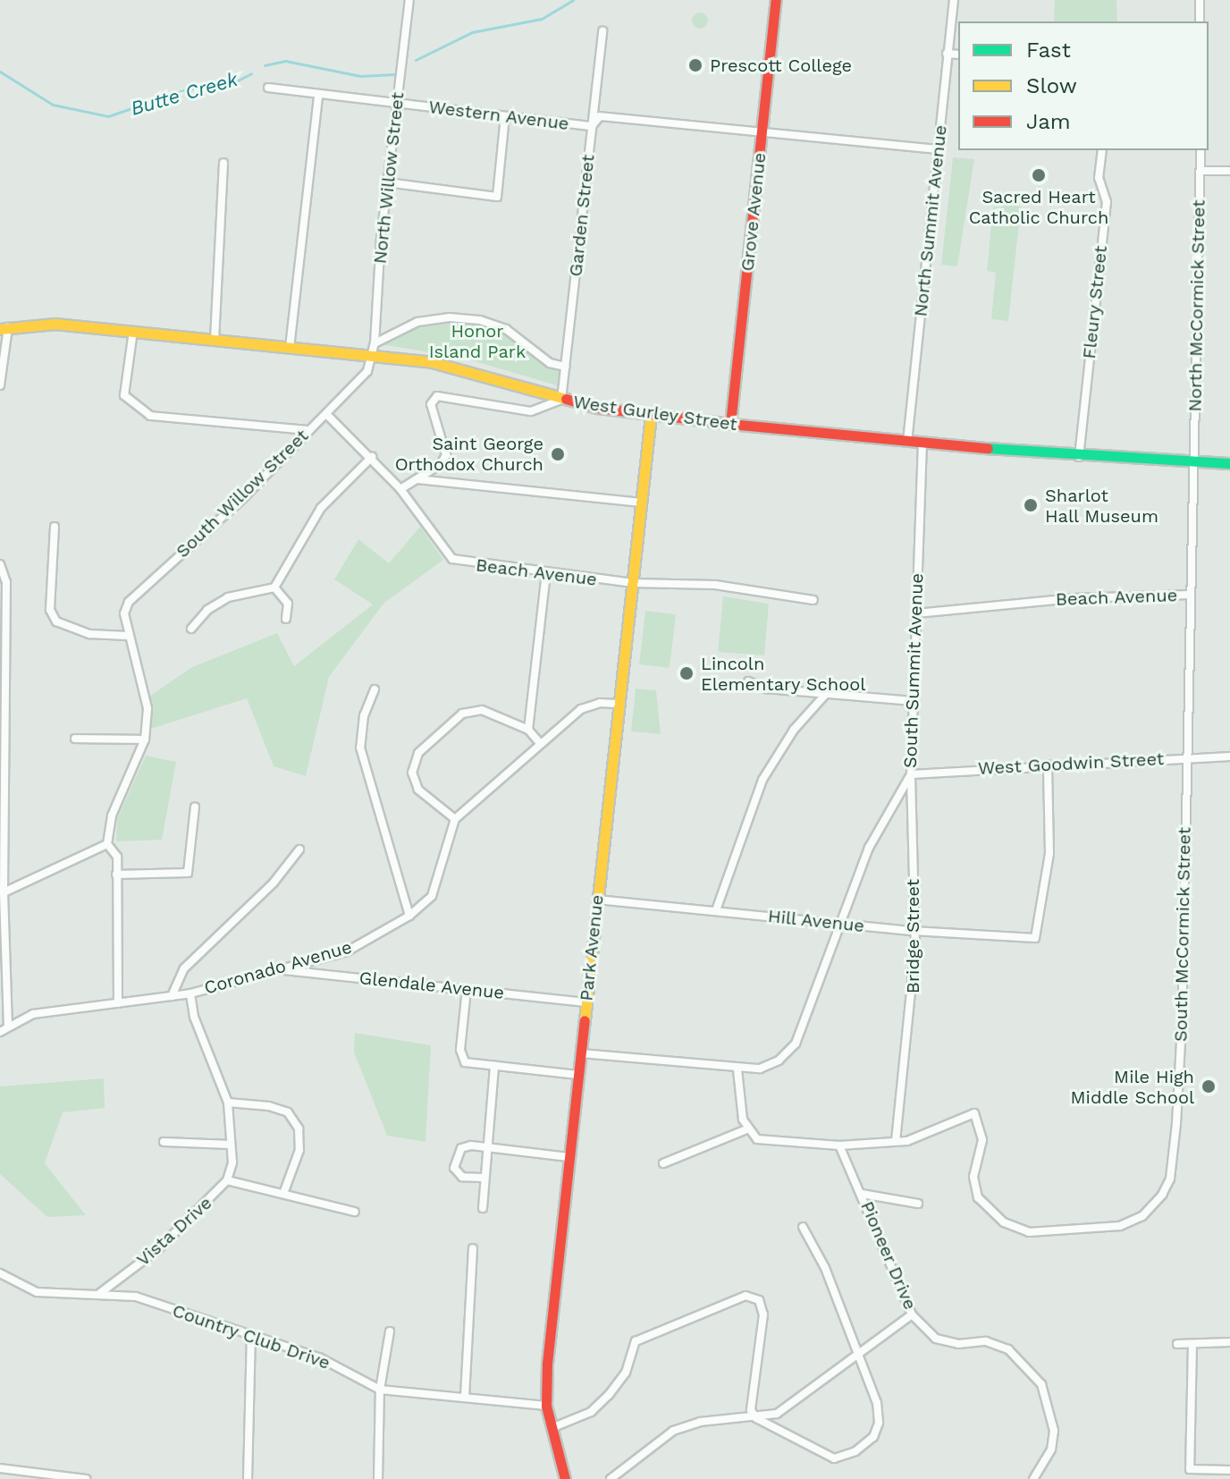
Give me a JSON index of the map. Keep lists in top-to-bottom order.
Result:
{
  "streets": {
    "main road": ["Grove Avenue", "West Gurley Street", "Park Avenue"],
    "street": [
      "Western Avenue",
      "North Willow Street",
      "Garden Street",
      "North Summit Avenue",
      "Fleury Street",
      "North McCormick Street",
      "South Willow Street",
      "Beach Avenue",
      "South Summit Avenue",
      "West Goodwin Street",
      "Hill Avenue",
      "South McCormick Street",
      "Bridge Street",
      "Coronado Avenue",
      "Glendale Avenue",
      "Vista Drive",
      "Pioneer Drive",
      "Country Club Drive"
    ]
  },
  "crossings": [
    ["Western Avenue", "North Willow Street"],
    ["Western Avenue", "Grove Avenue"],
    ["Western Avenue", "Garden Street"],
    ["Western Avenue", "North Summit Avenue"],
    ["North Willow Street", "West Gurley Street"],
    ["North Willow Street", "South Willow Street"],
    ["Grove Avenue", "West Gurley Street"],
    ["Garden Street", "West Gurley Street"],
    ["North Summit Avenue", "West Gurley Street"],
    ["Fleury Street", "West Gurley Street"],
    ["North McCormick Street", "West Gurley Street"],
    ["North McCormick Street", "South McCormick Street"],
    ["West Gurley Street", "South Willow Street"],
    ["West Gurley Street", "South Summit Avenue"],
    ["West Gurley Street", "South McCormick Street"],
    ["West Gurley Street", "Park Avenue"],
    ["South Willow Street", "Beach Avenue"],
    ["Beach Avenue", "South Summit Avenue"],
    ["Beach Avenue", "South McCormick Street"],
    ["Beach Avenue", "Park Avenue"],
    ["South Summit Avenue", "West Goodwin Street"],
    ["South Summit Avenue", "Hill Avenue"],
    ["South Summit Avenue", "Bridge Street"],
    ["West Goodwin Street", "Hill Avenue"],
    ["West Goodwin Street", "South McCormick Street"],
    ["West Goodwin Street", "Bridge Street"],
    ["Hill Avenue", "Bridge Street"],
    ["Hill Avenue", "Park Avenue"],
    ["South McCormick Street", "Bridge Street"],
    ["Park Avenue", "Glendale Avenue"],
    ["Park Avenue", "Country Club Drive"],
    ["Coronado Avenue", "Glendale Avenue"],
    ["Coronado Avenue", "Vista Drive"],
    ["Vista Drive", "Country Club Drive"]
  ],
  "water": ["Butte Creek"],
  "parks": ["Honor Island Park"],
  "places": [
    "Prescott College",
    "Sacred Heart Catholic Church",
    "Saint George Orthodox Church",
    "Sharlot Hall Museum",
    "Lincoln Elementary School",
    "Mile High Middle School"
  ],
  "legend": ["Fast", "Slow", "Jam"]
}
